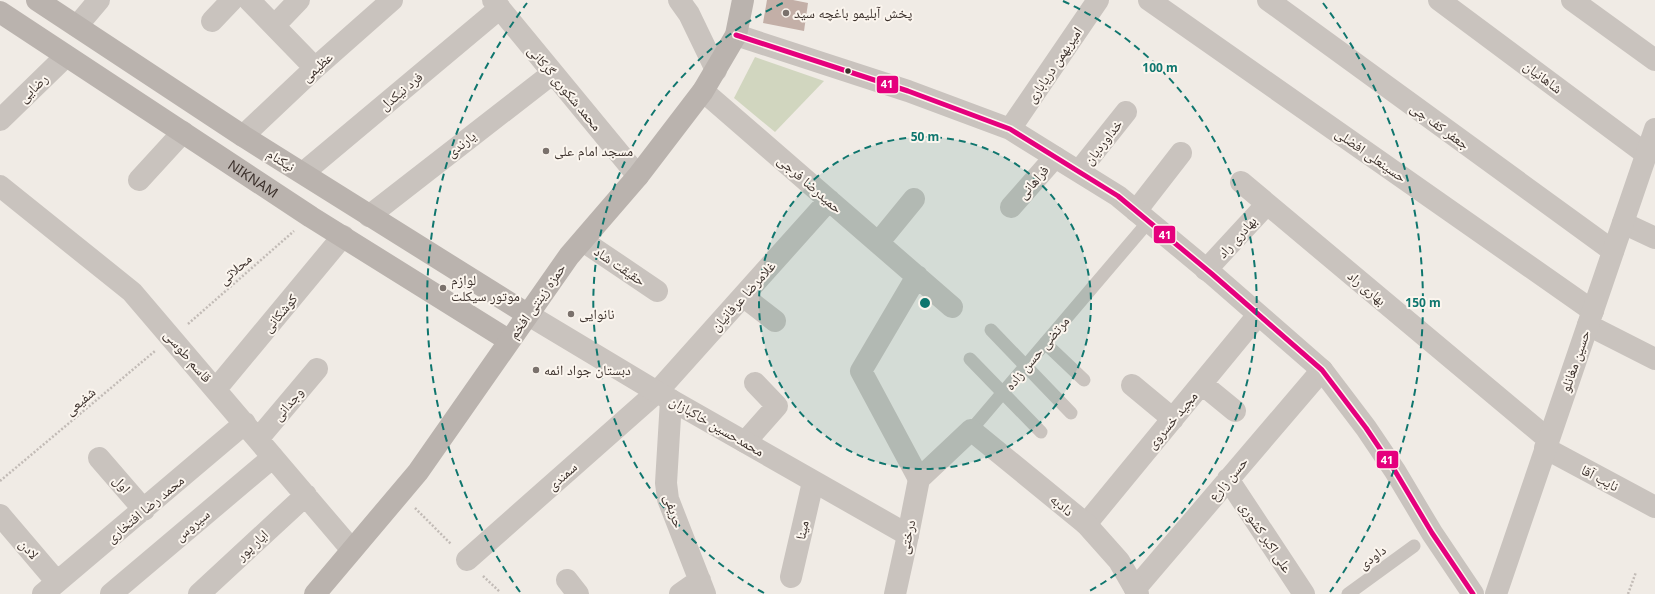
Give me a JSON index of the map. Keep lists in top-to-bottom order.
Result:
{
  "streets": {
    "main road": ["نیکنام", "NIKNAM", "حمزه زینتی افخم"],
    "street": [
      "امیربهمن دریاباری",
      "عظیمی",
      "شاهانیان",
      "رضایی",
      "محمد شکوری گرکانی",
      "فرد نیکدل",
      "جعفر کف چی",
      "خداوردیان",
      "یارندی",
      "حسینعلی افضلی",
      "فراهانی",
      "حمیدرضا فرجی",
      "بهادری راد",
      "حقیقت شاد",
      "بهاری راد",
      "غلامرضا عرفانیان",
      "کوشکانی",
      "مرتضی حسن زاده",
      "قاسم طوسی",
      "حسین مغانلو",
      "وجدانی",
      "مجید خسروی",
      "محمدحسین خاکبازان",
      "سمندی",
      "نایب آقا",
      "حسن زارع",
      "اول",
      "دادبه",
      "محمد رضا افتخاری",
      "حریفی",
      "سیروس",
      "مینا",
      "درختی",
      "علی اکبر کشوری",
      "ایار پور",
      "لادن"
    ],
    "lane": ["داودی"],
    "path": ["محلاتی", "شفیعی"]
  },
  "crossings": [
    ["عظیمی", "نیکنام"],
    ["شاهانیان", "حسین مغانلو"],
    ["رضایی", "NIKNAM"],
    ["محمد شکوری گرکانی", "فرد نیکدل"],
    ["محمد شکوری گرکانی", "یارندی"],
    ["محمد شکوری گرکانی", "حمزه زینتی افخم"],
    ["فرد نیکدل", "نیکنام"],
    ["جعفر کف چی", "حسین مغانلو"],
    ["یارندی", "نیکنام"],
    ["حسینعلی افضلی", "حسین مغانلو"],
    ["نیکنام", "حمزه زینتی افخم"],
    ["نیکنام", "محمدحسین خاکبازان"],
    ["NIKNAM", "محلاتی"],
    ["NIKNAM", "حمزه زینتی افخم"],
    ["NIKNAM", "کوشکانی"],
    ["حمیدرضا فرجی", "غلامرضا عرفانیان"],
    ["حمیدرضا فرجی", "حمزه زینتی افخم"],
    ["بهادری راد", "بهاری راد"],
    ["حقیقت شاد", "حمزه زینتی افخم"],
    ["محلاتی", "قاسم طوسی"],
    ["محلاتی", "شفیعی"],
    ["بهاری راد", "حسین مغانلو"],
    ["بهاری راد", "نایب آقا"],
    ["غلامرضا عرفانیان", "محمدحسین خاکبازان"],
    ["غلامرضا عرفانیان", "سمندی"],
    ["غلامرضا عرفانیان", "حریفی"],
    ["حمزه زینتی افخم", "قاسم طوسی"],
    ["حمزه زینتی افخم", "محمدحسین خاکبازان"],
    ["کوشکانی", "قاسم طوسی"],
    ["مرتضی حسن زاده", "دادبه"],
    ["مرتضی حسن زاده", "درختی"],
    ["قاسم طوسی", "شفیعی"],
    ["قاسم طوسی", "وجدانی"],
    ["قاسم طوسی", "محمد رضا افتخاری"],
    ["قاسم طوسی", "سیروس"],
    ["قاسم طوسی", "ایار پور"],
    ["حسین مغانلو", "نایب آقا"],
    ["وجدانی", "محمد رضا افتخاری"],
    ["مجید خسروی", "دادبه"],
    ["محمدحسین خاکبازان", "سمندی"],
    ["محمدحسین خاکبازان", "حریفی"],
    ["محمدحسین خاکبازان", "مینا"],
    ["محمدحسین خاکبازان", "درختی"],
    ["سمندی", "حریفی"],
    ["حسن زارع", "دادبه"],
    ["حسن زارع", "علی اکبر کشوری"],
    ["اول", "محمد رضا افتخاری"],
    ["محمد رضا افتخاری", "لادن"]
  ],
  "places": [
    "پخش آبلیمو باغچه سید",
    "مسجد امام علی",
    "لوازم موتور سیکلت",
    "نانوایی",
    "دبستان جواد ائمه"
  ],
  "lines": ["transit line 41"],
  "rings": ["100 m", "50 m", "150 m"]
}
